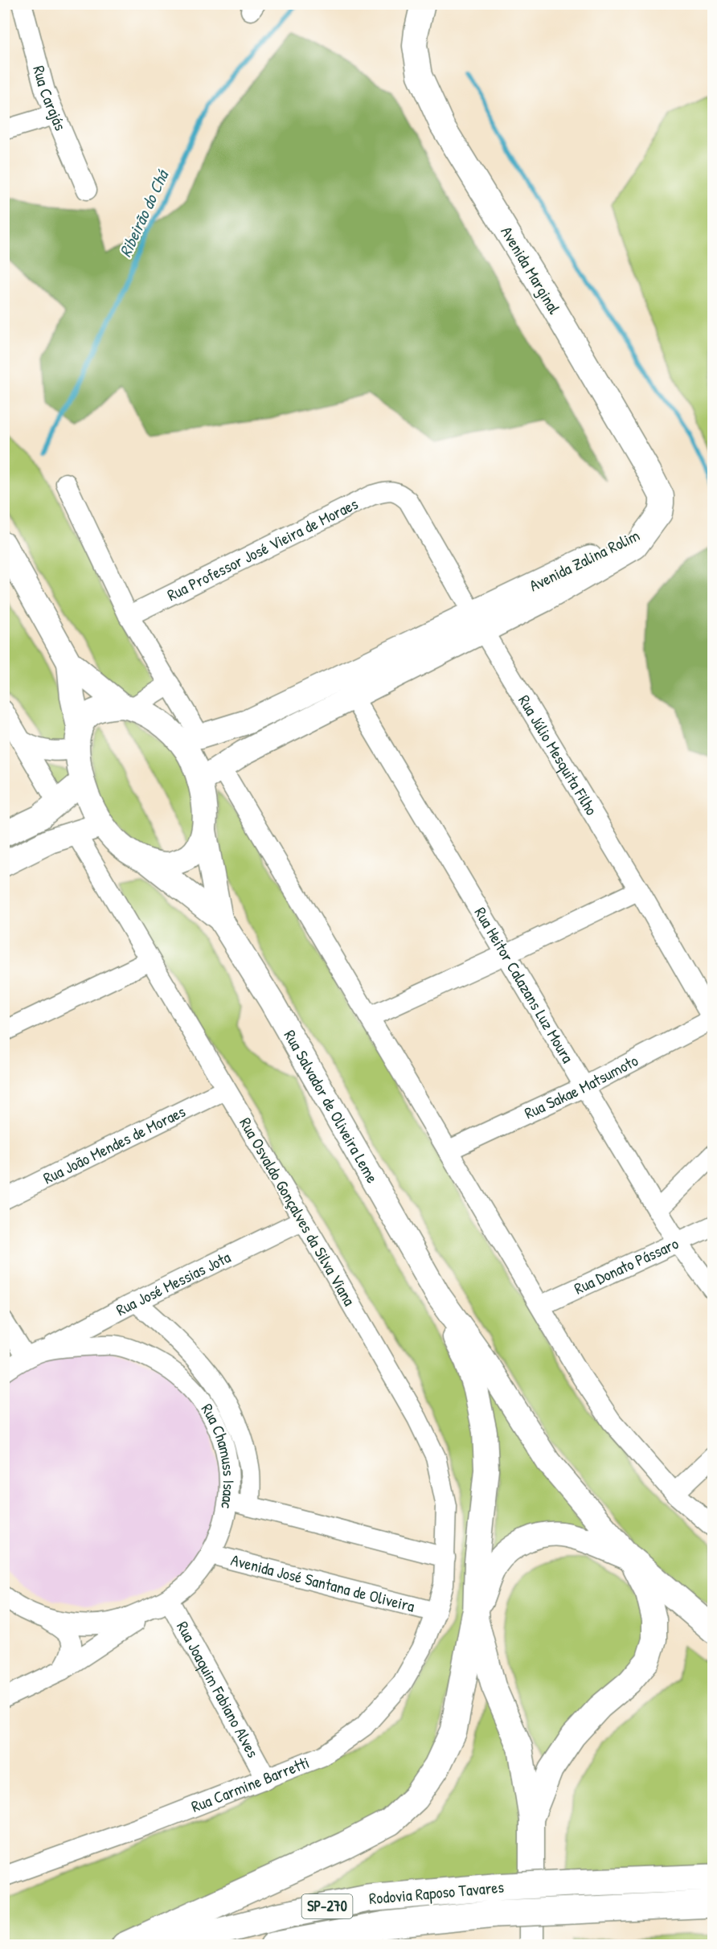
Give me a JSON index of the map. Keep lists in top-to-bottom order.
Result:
{
  "streets": {
    "highway": ["Rodovia Raposo Tavares", "SP-270"],
    "main road": ["Avenida Marginal", "Avenida Zalina Rolim", "Rua Salvador de Oliveira Leme"],
    "street": [
      "Rua Carajás",
      "Rua Professor José Vieira de Moraes",
      "Rua Júlio Mesquita Filho",
      "Rua Heitor Calazans Luz Moura",
      "Rua Sakae Matsumoto",
      "Rua João Mendes de Moraes",
      "Rua Osvaldo Gonçalves da Silva Viana",
      "Rua Donato Pássaro",
      "Rua José Messias Jota",
      "Rua Chamuss Isaac",
      "Avenida José Santana de Oliveira",
      "Rua Joaquim Fabiano Alves",
      "Rua Carmine Barretti"
    ]
  },
  "crossings": [
    ["Avenida Marginal", "Avenida Zalina Rolim"],
    ["Rua Professor José Vieira de Moraes", "Rua Júlio Mesquita Filho"],
    ["Avenida Zalina Rolim", "Rua Júlio Mesquita Filho"],
    ["Avenida Zalina Rolim", "Rua Heitor Calazans Luz Moura"],
    ["Rua Júlio Mesquita Filho", "Rua Sakae Matsumoto"],
    ["Rua Heitor Calazans Luz Moura", "Rua Sakae Matsumoto"],
    ["Rua Heitor Calazans Luz Moura", "Rua Donato Pássaro"],
    ["Rua João Mendes de Moraes", "Rua Osvaldo Gonçalves da Silva Viana"],
    ["Rua Osvaldo Gonçalves da Silva Viana", "Rua José Messias Jota"],
    ["Rua Osvaldo Gonçalves da Silva Viana", "Avenida José Santana de Oliveira"],
    ["Rua Osvaldo Gonçalves da Silva Viana", "Rua Carmine Barretti"],
    ["Rua José Messias Jota", "Rua Chamuss Isaac"],
    ["Rua Chamuss Isaac", "Avenida José Santana de Oliveira"],
    ["Rua Chamuss Isaac", "Rua Joaquim Fabiano Alves"],
    ["Avenida José Santana de Oliveira", "Rua Carmine Barretti"],
    ["Rua Joaquim Fabiano Alves", "Rua Carmine Barretti"]
  ],
  "water": ["Ribeirão do Chá"]
}
